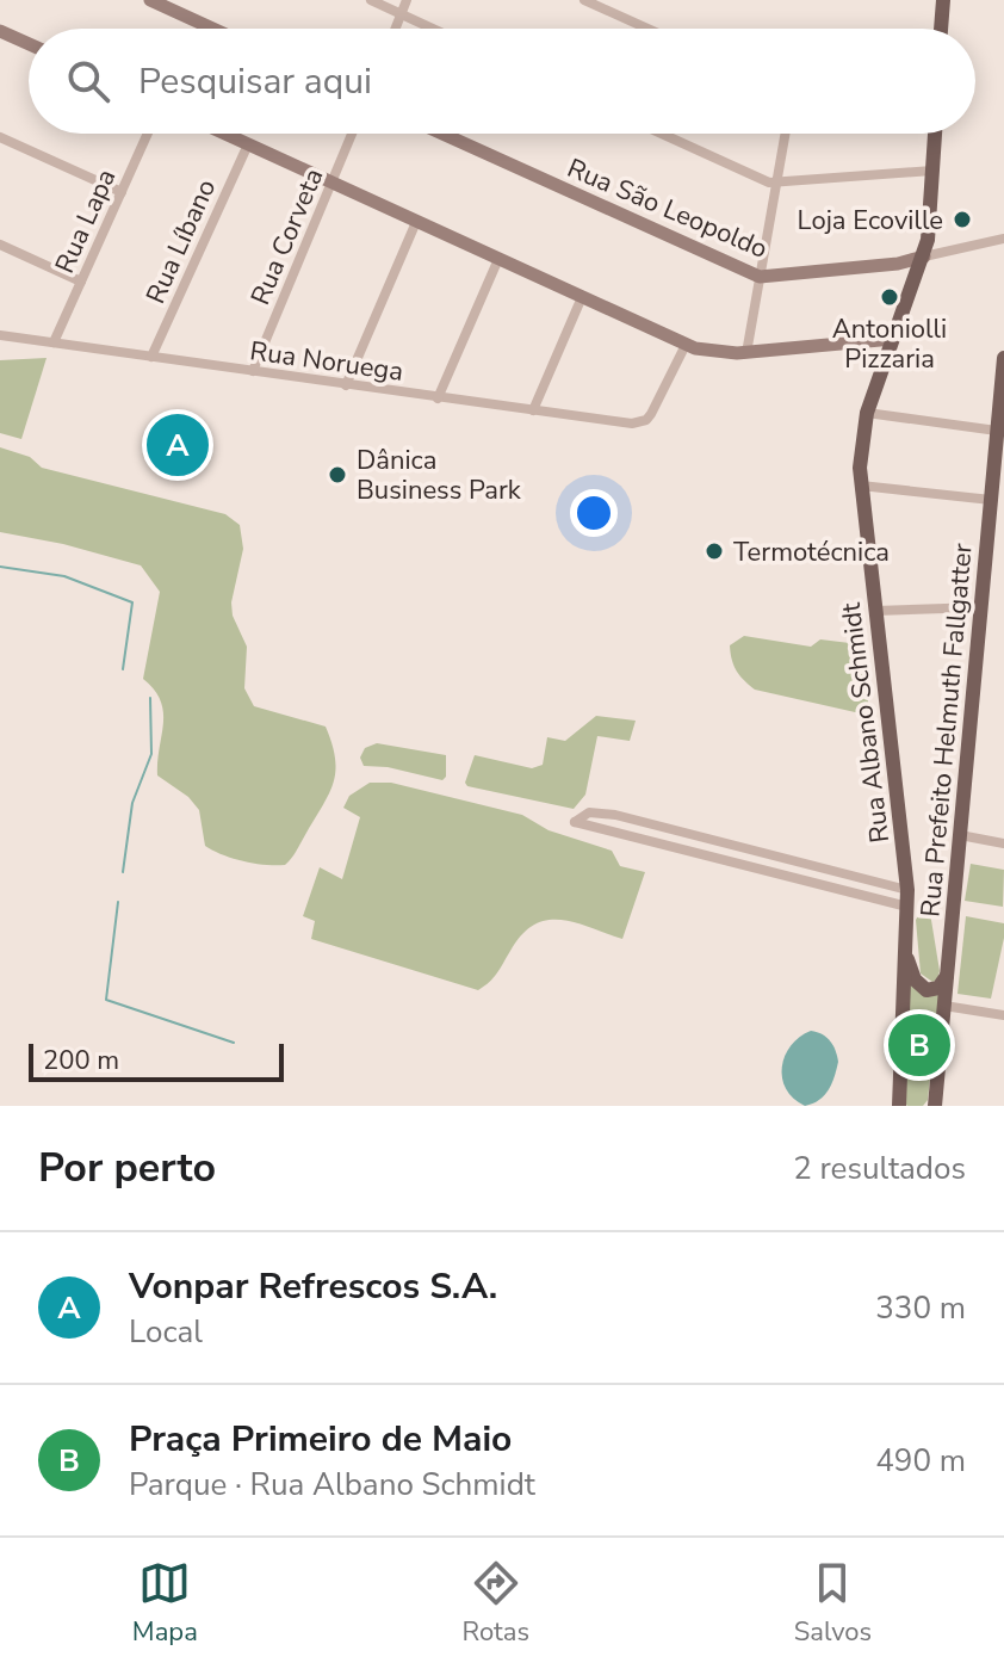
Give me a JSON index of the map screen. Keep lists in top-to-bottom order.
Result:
{
  "streets": {
    "main road": ["Rua Albano Schmidt", "Rua Prefeito Helmuth Fallgatter"],
    "street": [
      "Rua São Leopoldo",
      "Rua Lapa",
      "Rua Corveta",
      "Rua Líbano",
      "Rua Noruega"
    ]
  },
  "crossings": [
    ["Rua São Leopoldo", "Rua Albano Schmidt"],
    ["Rua Lapa", "Rua Noruega"],
    ["Rua Corveta", "Rua Noruega"],
    ["Rua Líbano", "Rua Noruega"]
  ],
  "places": [
    "Loja Ecoville",
    "Antoniolli Pizzaria",
    "Dânica Business Park",
    "Termotécnica"
  ],
  "scale_bar": "200 m",
  "page": {
    "search": "Pesquisar aqui",
    "pins": ["A", "B"],
    "scale": "200 m",
    "heading": ["Por perto", "2 resultados"],
    "list": [
      {
        "mark": "A",
        "name": "Vonpar Refrescos S.A.",
        "note": "Local",
        "value": "330 m"
      },
      {
        "mark": "B",
        "name": "Praça Primeiro de Maio",
        "note": "Parque · Rua Albano Schmidt",
        "value": "490 m"
      }
    ],
    "nav": ["Mapa", "Rotas", "Salvos"]
  }
}
